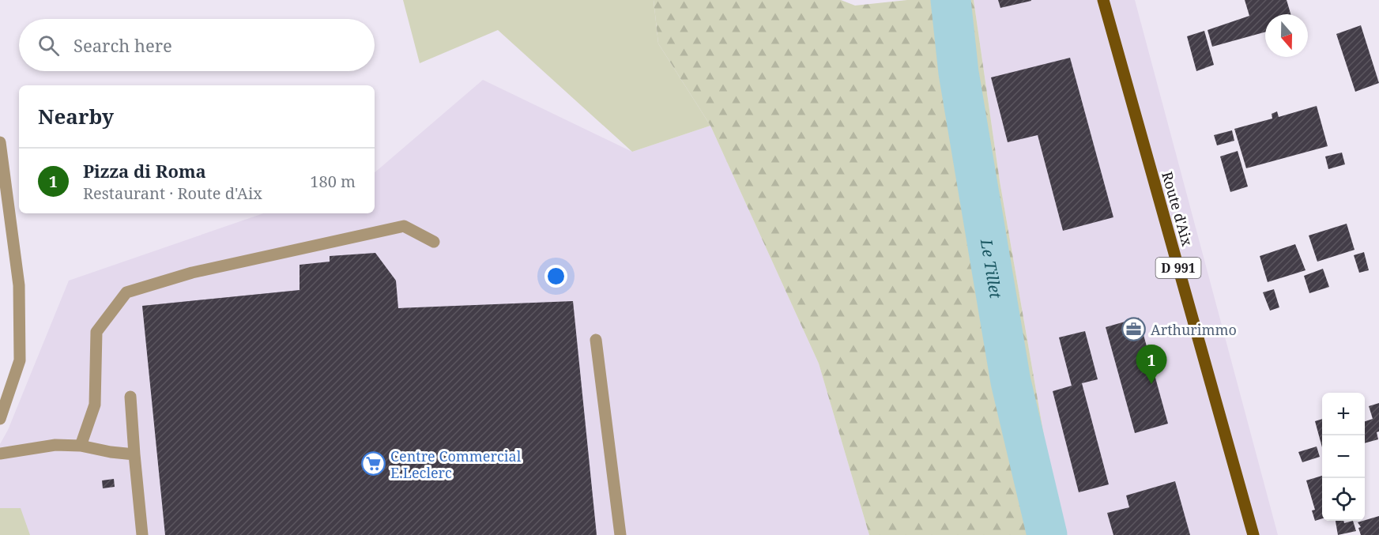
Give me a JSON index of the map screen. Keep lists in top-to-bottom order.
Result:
{
  "streets": {
    "main road": ["Route d'Aix", "D 991"]
  },
  "water": ["Le Tillet"],
  "places": {
    "office": ["Arthurimmo"],
    "supermarket": ["Centre Commercial E.Leclerc"]
  },
  "north": "bottom",
  "page": {
    "search": "Search here",
    "heading": "Nearby",
    "list": [
      {
        "mark": "1",
        "name": "Pizza di Roma",
        "note": "Restaurant · Route d'Aix",
        "value": "180 m"
      }
    ],
    "pins": "1",
    "map_buttons": ["+", "−"]
  }
}
